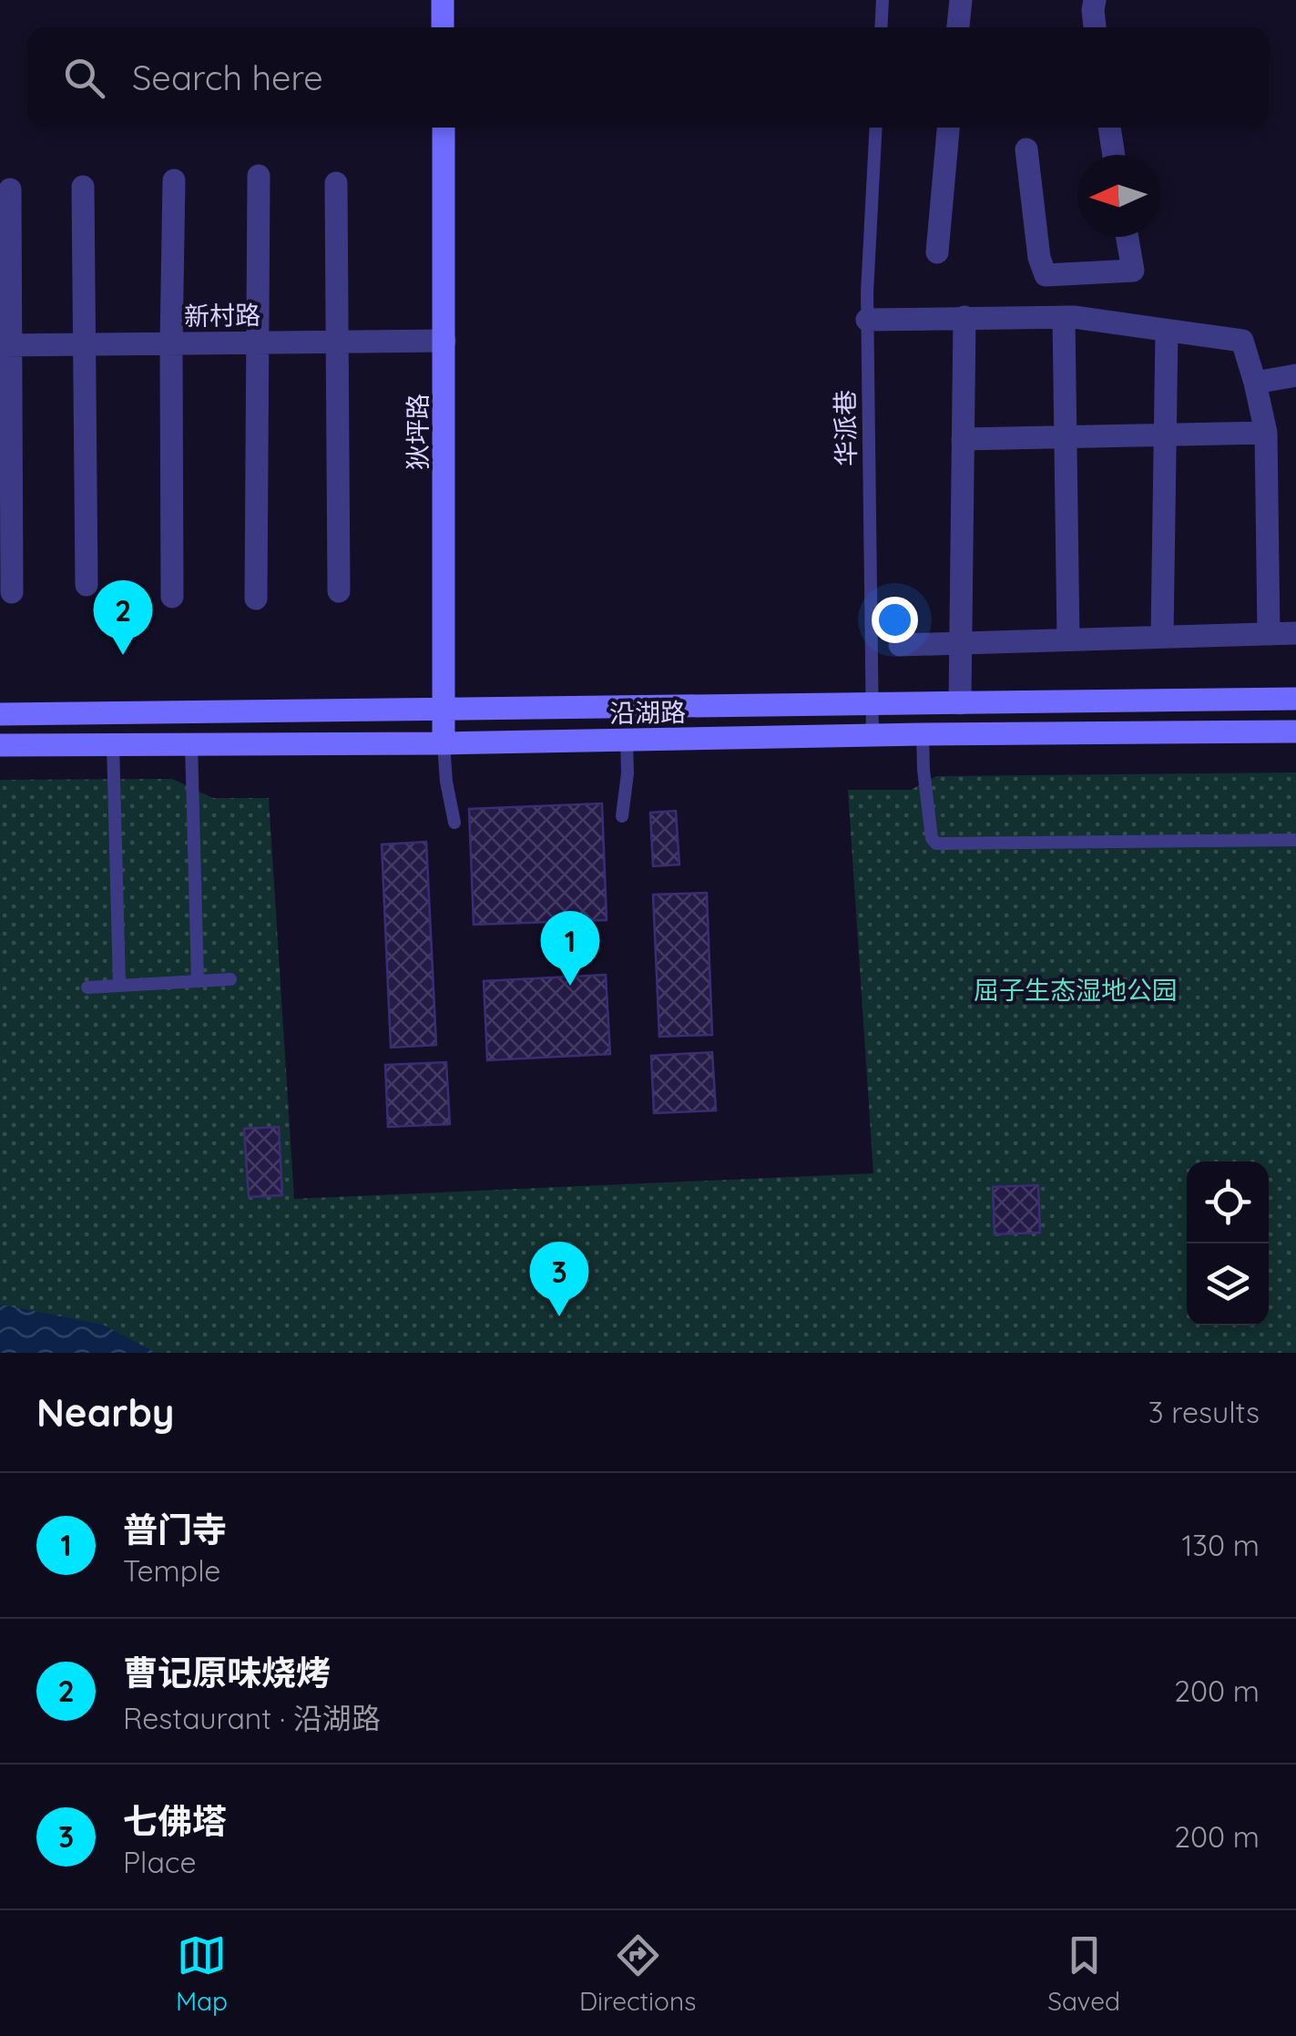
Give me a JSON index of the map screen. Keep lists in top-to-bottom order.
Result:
{
  "streets": {
    "main road": ["狄坪路", "沿湖路"],
    "street": ["新村路"],
    "lane": ["华派巷"]
  },
  "crossings": [
    ["新村路", "狄坪路"],
    ["华派巷", "沿湖路"],
    ["狄坪路", "沿湖路"]
  ],
  "parks": ["屈子生态湿地公园"],
  "north": "left",
  "page": {
    "search": "Search here",
    "pins": ["2", "1", "3"],
    "heading": ["Nearby", "3 results"],
    "list": [
      {
        "mark": "1",
        "name": "普门寺",
        "note": "Temple",
        "value": "130 m"
      },
      {
        "mark": "2",
        "name": "曹记原味烧烤",
        "note": "Restaurant · 沿湖路",
        "value": "200 m"
      },
      {
        "mark": "3",
        "name": "七佛塔",
        "note": "Place",
        "value": "200 m"
      }
    ],
    "nav": ["Map", "Directions", "Saved"]
  }
}
